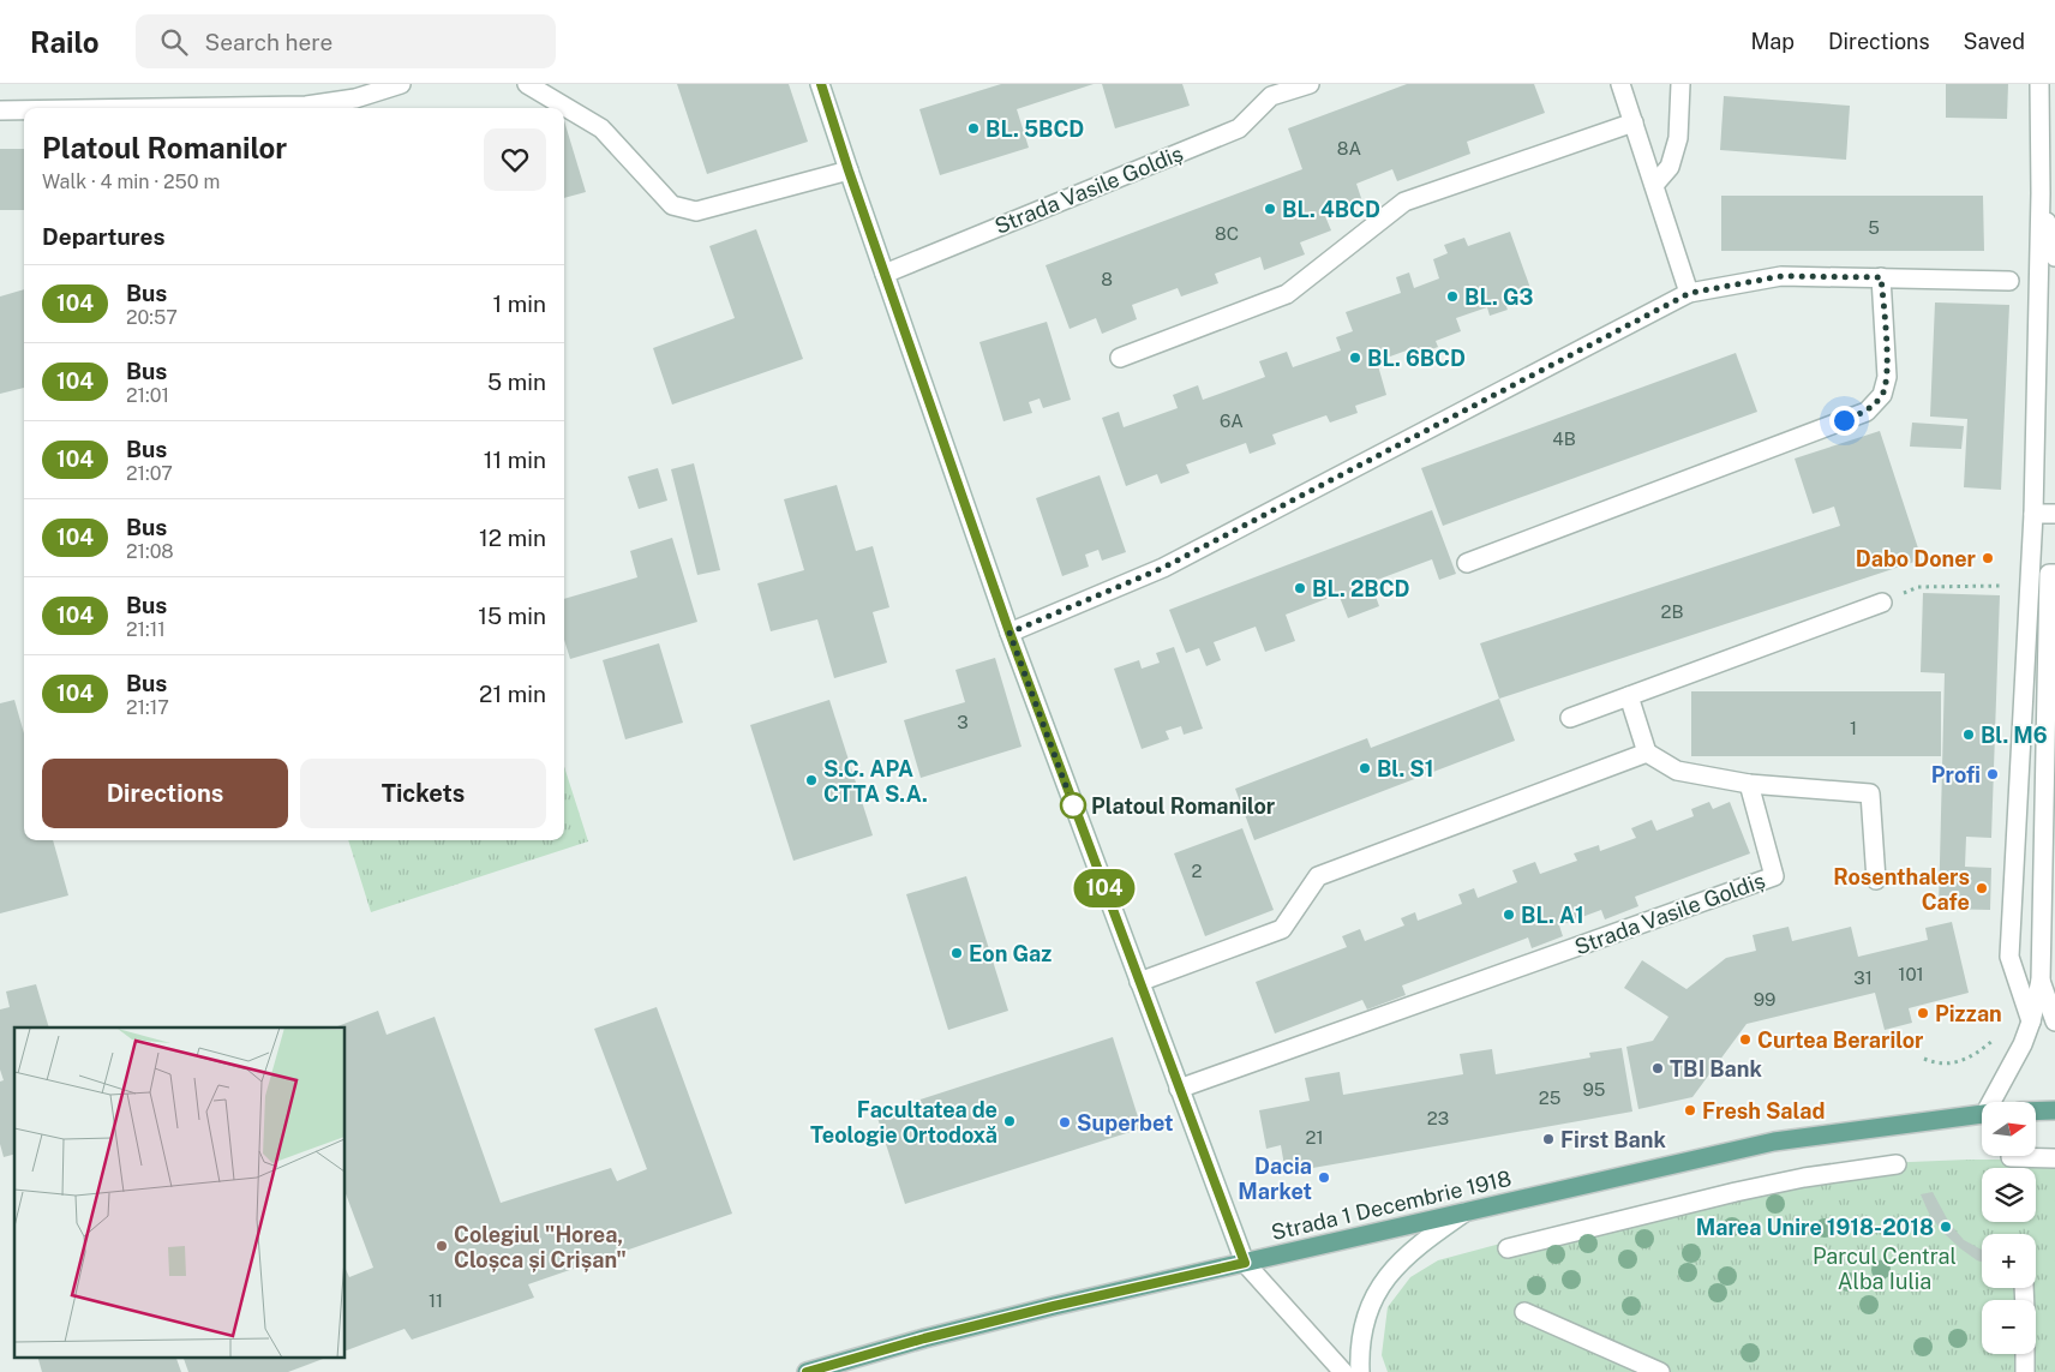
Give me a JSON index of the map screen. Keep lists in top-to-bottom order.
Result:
{
  "streets": {
    "main road": ["Strada 1 Decembrie 1918"],
    "street": ["Strada Vasile Goldiș"]
  },
  "parks": ["Parcul Central Alba Iulia"],
  "places": [
    "BL. 5BCD",
    "BL. 4BCD",
    "BL. G3",
    "BL. 6BCD",
    "Dabo Doner",
    "BL. 2BCD",
    "Bl. M6",
    "Bl. S1",
    "Profi",
    "S.C. APA CTTA S.A.",
    "Platoul Romanilor",
    "Rosenthalers Cafe",
    "BL. A1",
    "Eon Gaz",
    "Pizzan",
    "Curtea Berarilor",
    "TBI Bank",
    "Fresh Salad",
    "Facultatea de Teologie Ortodoxă",
    "Superbet",
    "First Bank",
    "Dacia Market",
    "Marea Unire 1918-2018",
    "Colegiul \"Horea, Cloșca și Crișan\""
  ],
  "lines": ["bus line 104"],
  "house_numbers": [
    "8A",
    "5",
    "8C",
    "8",
    "6A",
    "4B",
    "2B",
    "3",
    "1",
    "2",
    "101",
    "31",
    "99",
    "95",
    "25",
    "23",
    "21",
    "11"
  ],
  "north": "right",
  "page": {
    "header": "Railo",
    "search": "Search here",
    "nav": ["Map", "Directions", "Saved"],
    "on_map": "104",
    "heading": [
      ["Platoul Romanilor", "Walk · 4 min · 250 m"],
      "Departures"
    ],
    "list": [
      {
        "mark": "104",
        "name": "Bus",
        "note": "20:57",
        "value": "1 min"
      },
      {
        "mark": "104",
        "name": "Bus",
        "note": "21:01",
        "value": "5 min"
      },
      {
        "mark": "104",
        "name": "Bus",
        "note": "21:07",
        "value": "11 min"
      },
      {
        "mark": "104",
        "name": "Bus",
        "note": "21:08",
        "value": "12 min"
      },
      {
        "mark": "104",
        "name": "Bus",
        "note": "21:11",
        "value": "15 min"
      },
      {
        "mark": "104",
        "name": "Bus",
        "note": "21:17",
        "value": "21 min"
      }
    ],
    "buttons": ["Directions", "Tickets"],
    "map_buttons": ["+", "−"]
  }
}
